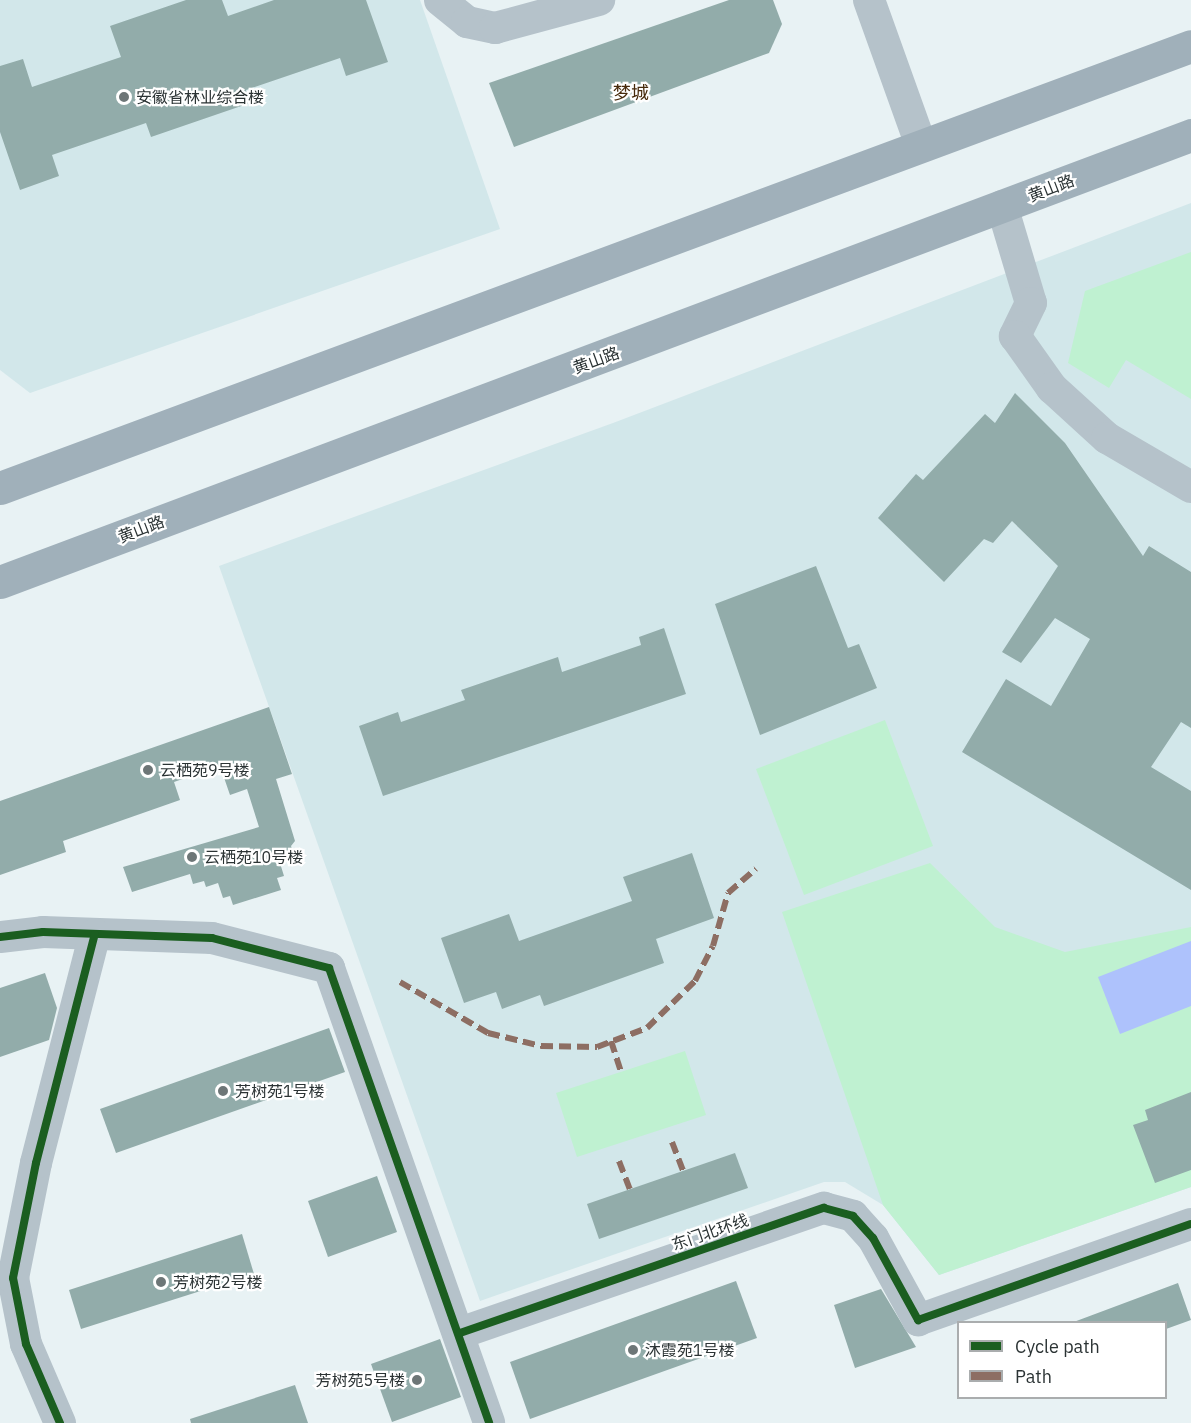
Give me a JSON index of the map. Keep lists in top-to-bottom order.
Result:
{
  "streets": {
    "main road": ["黄山路"],
    "street": ["东门北环线"]
  },
  "districts": ["梦城"],
  "places": [
    "安徽省林业综合楼",
    "云栖苑9号楼",
    "云栖苑10号楼",
    "芳树苑1号楼",
    "芳树苑2号楼",
    "沐霞苑1号楼",
    "芳树苑5号楼"
  ],
  "legend": ["Cycle path", "Path"]
}
